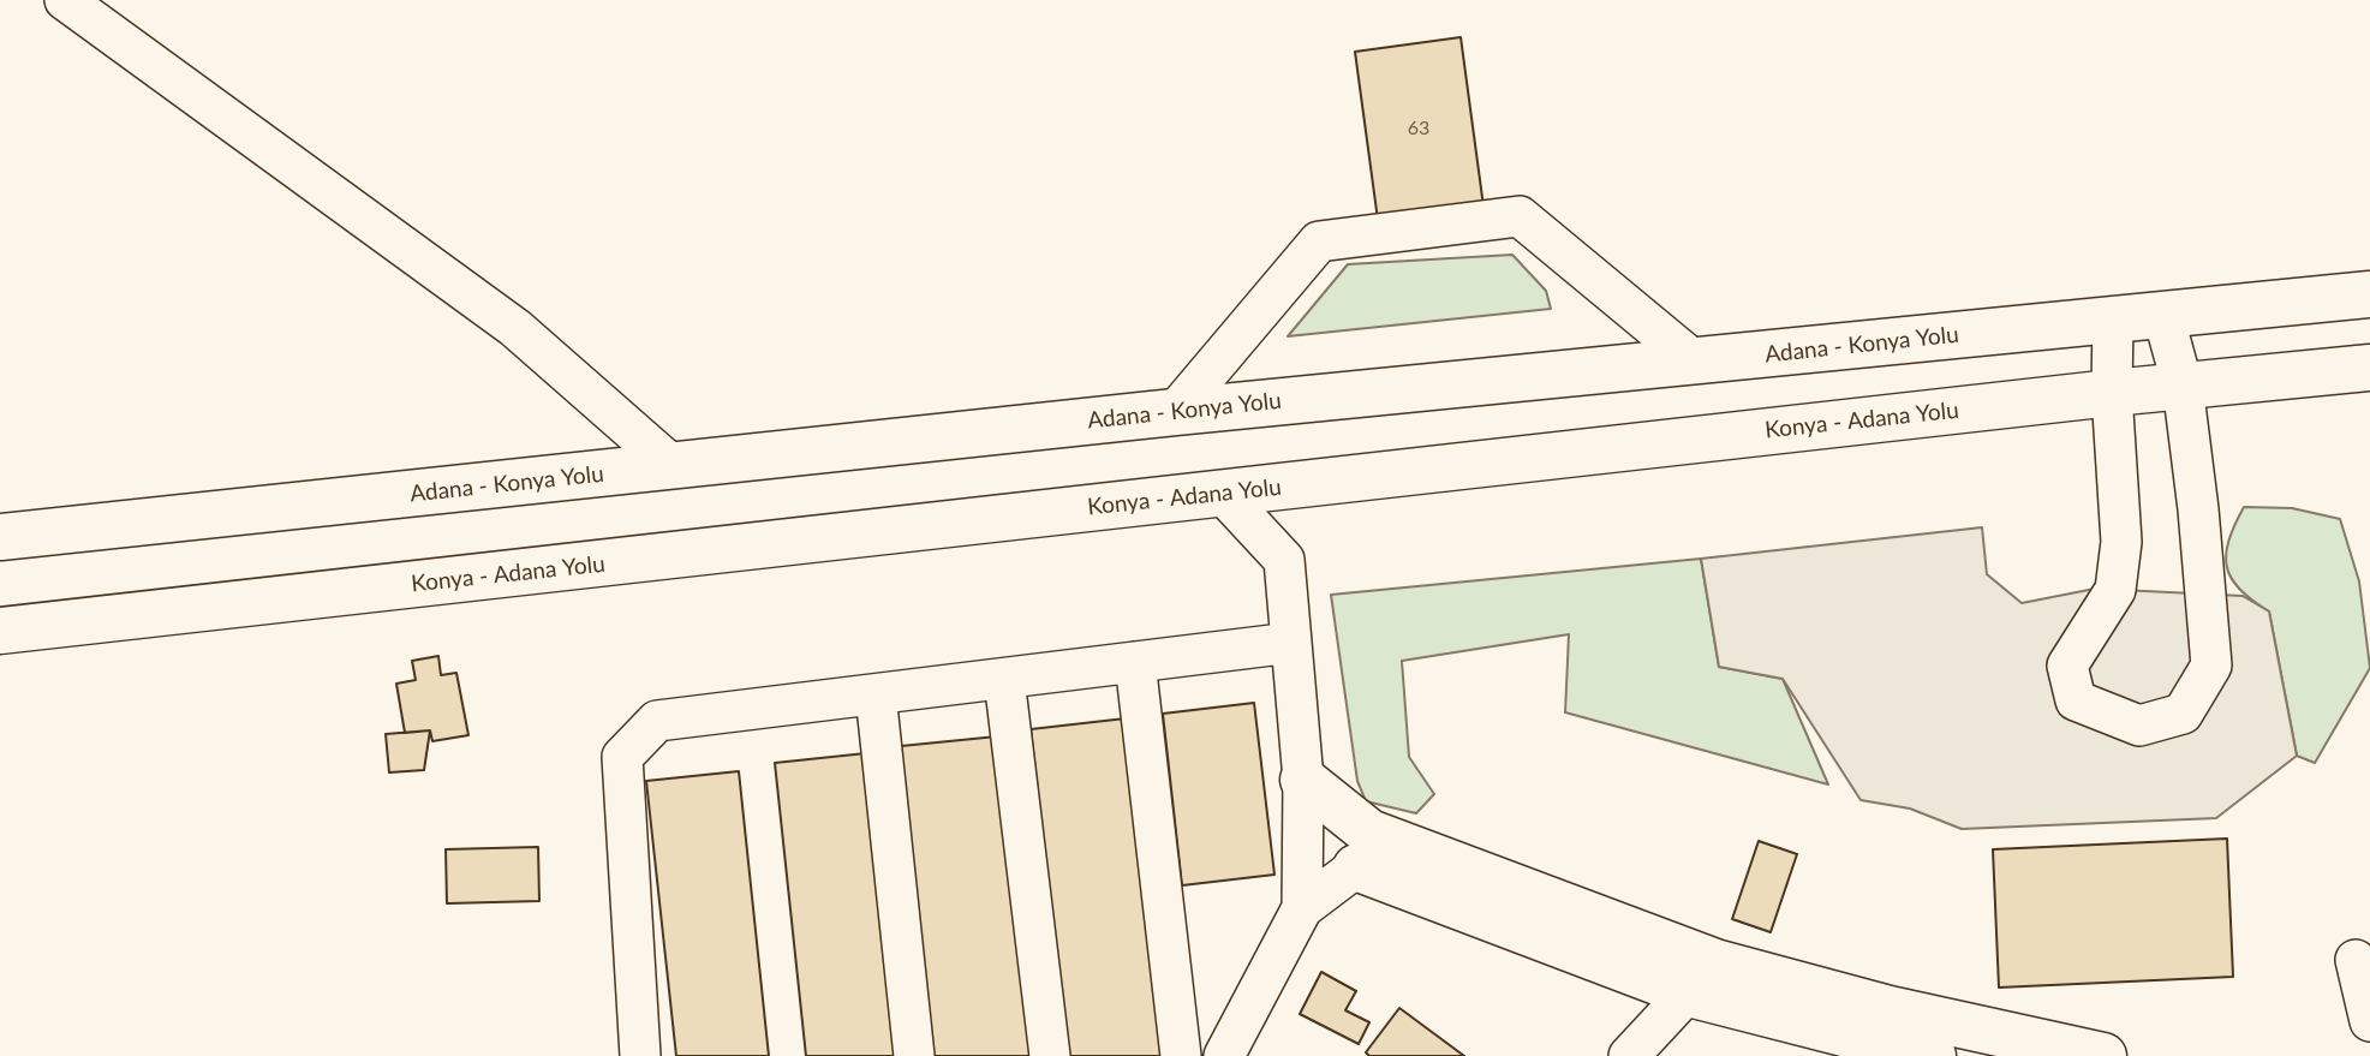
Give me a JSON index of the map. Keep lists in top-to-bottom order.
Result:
{
  "streets": {
    "main road": ["Adana - Konya Yolu", "Konya - Adana Yolu"]
  },
  "house_numbers": ["63"]
}
